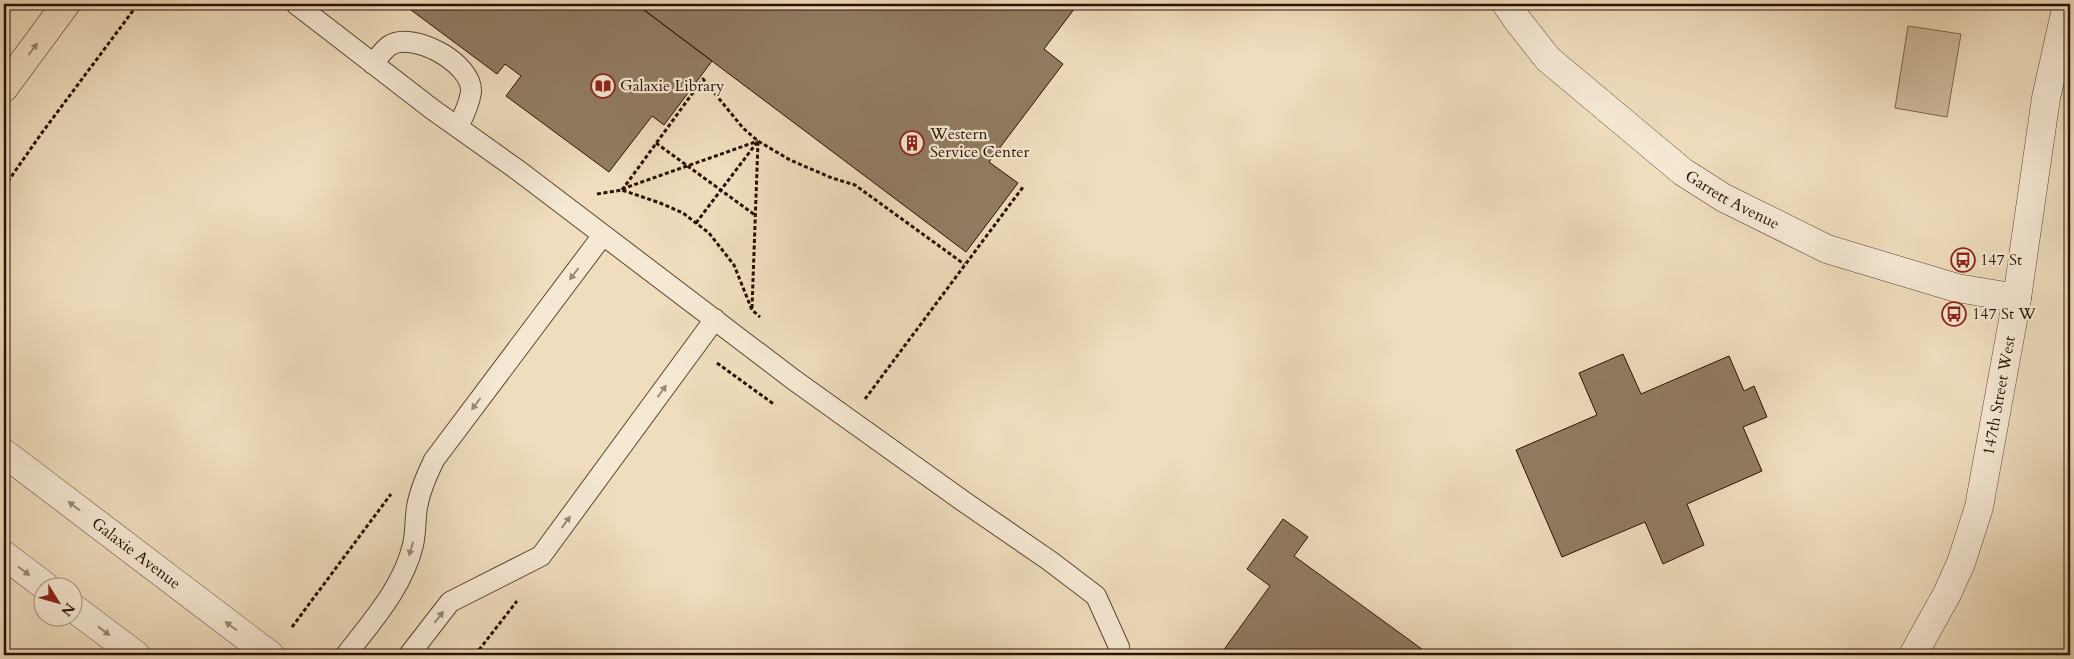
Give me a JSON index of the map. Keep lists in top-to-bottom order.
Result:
{
  "streets": {
    "street": ["Garrett Avenue", "147th Street West", "Galaxie Avenue"]
  },
  "crossings": [
    ["Garrett Avenue", "147th Street West"]
  ],
  "places": {
    "library": ["Galaxie Library"],
    "building": ["Western Service Center"],
    "bus stop": ["147 St", "147 St W"]
  },
  "north": "bottom right"
}
